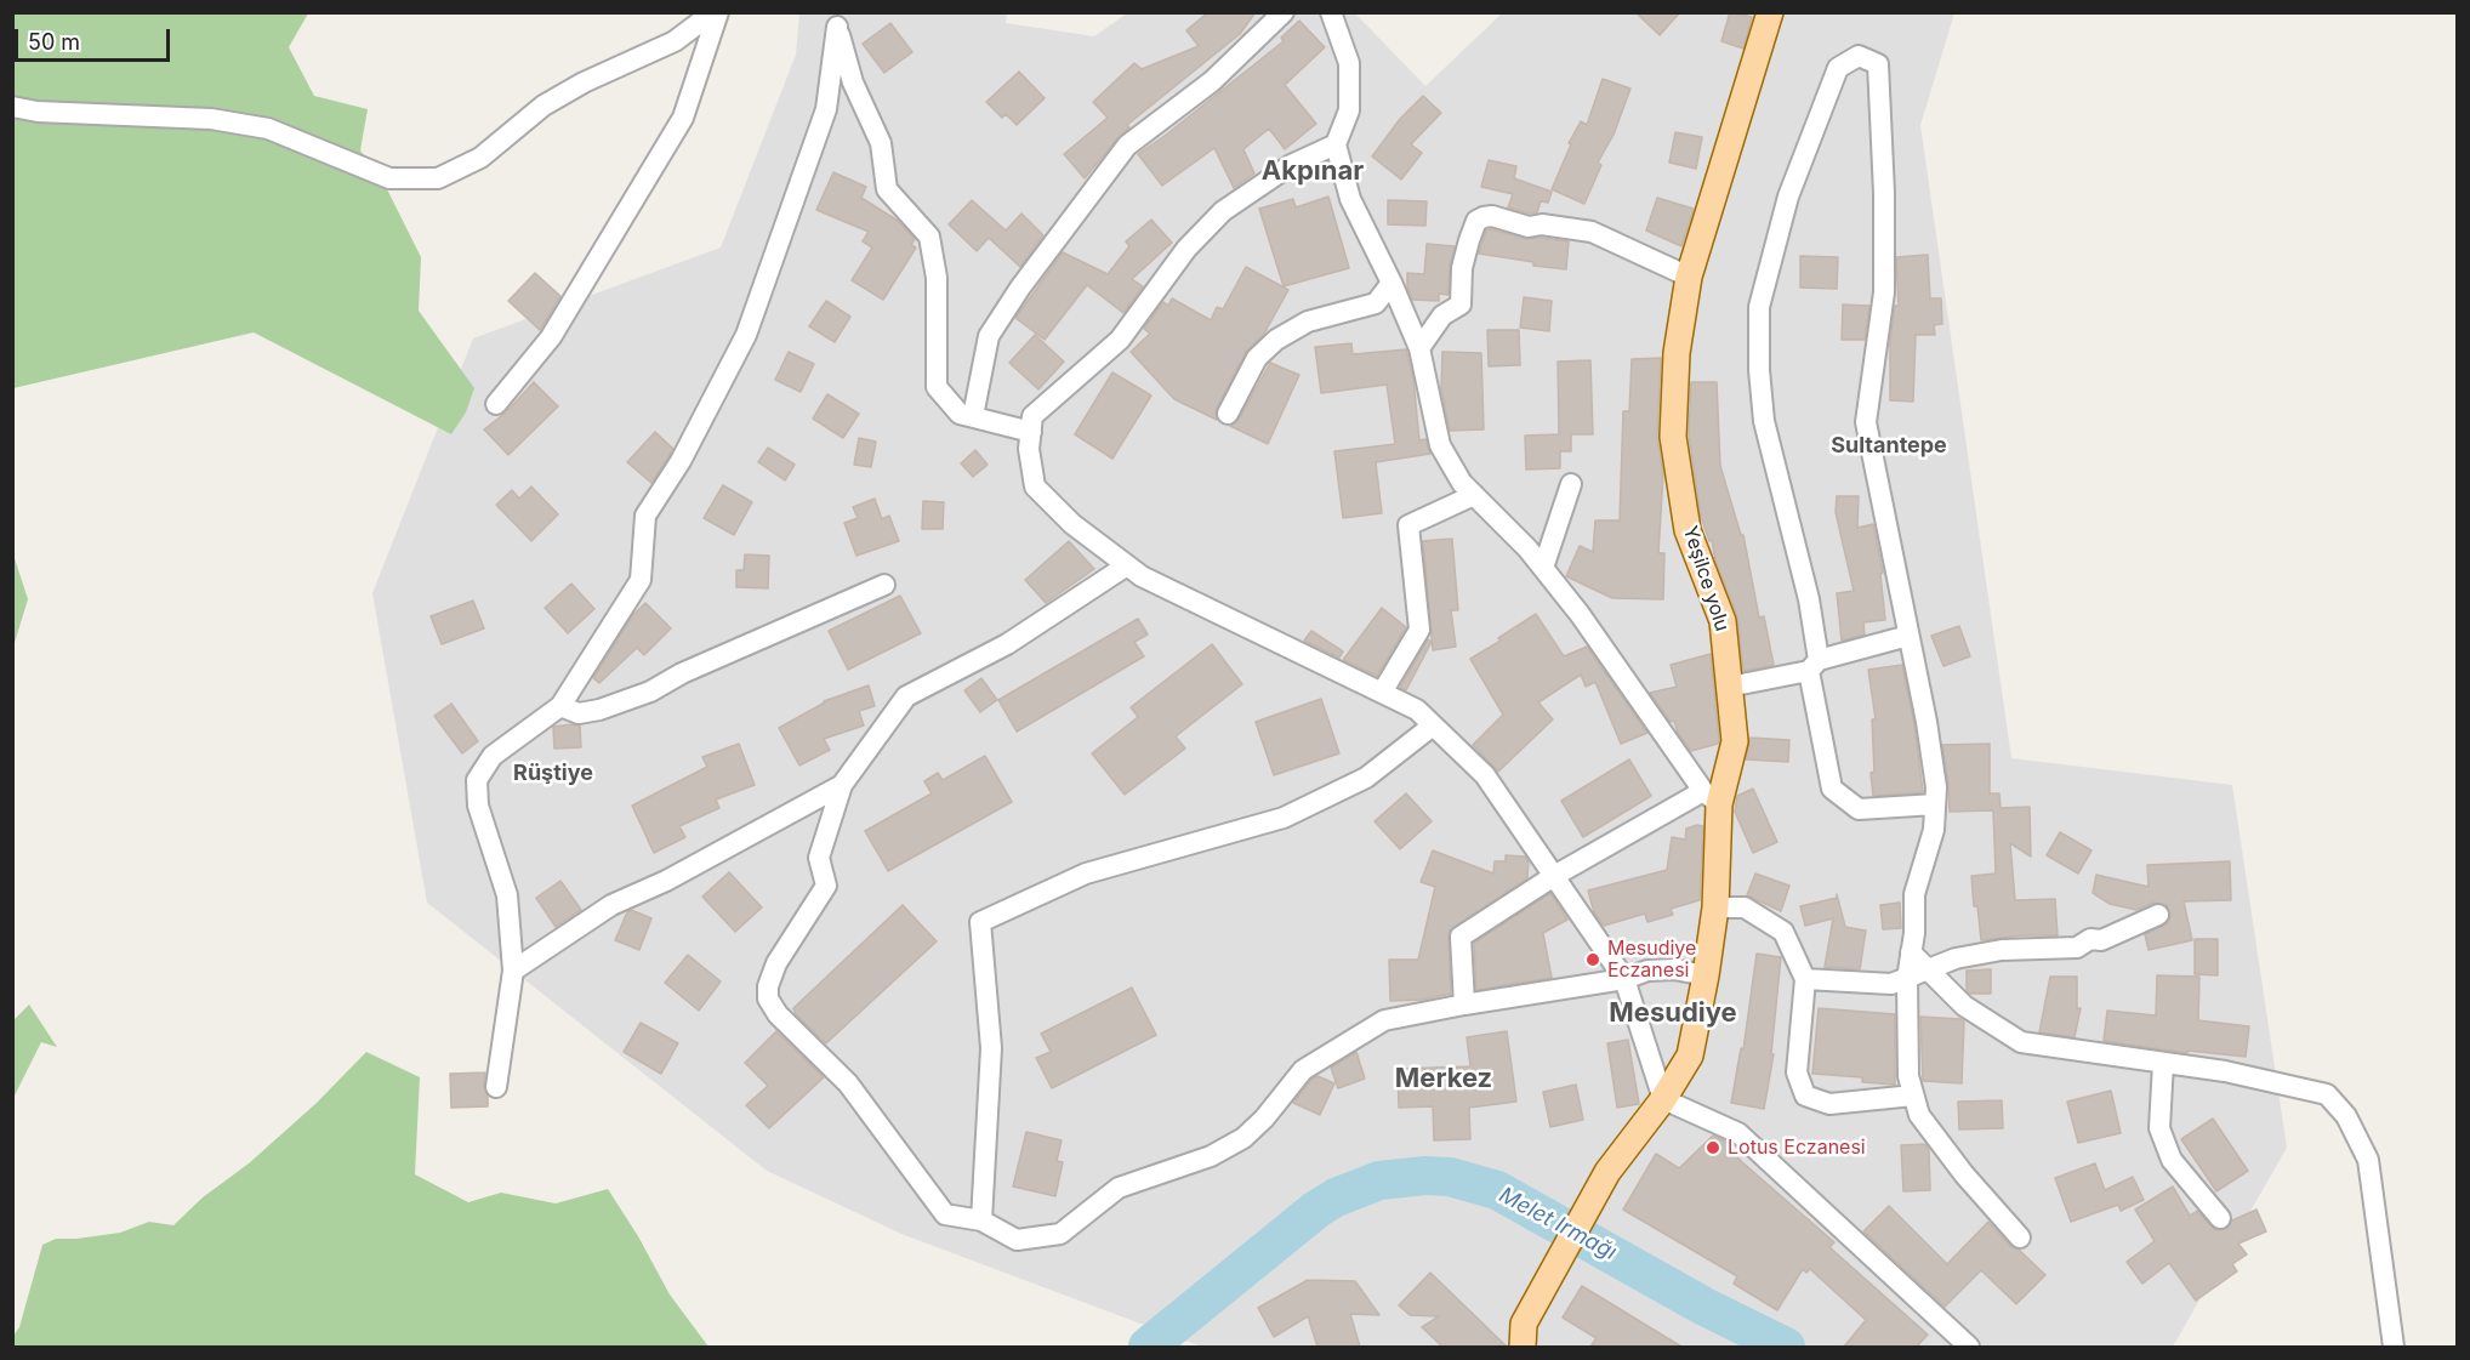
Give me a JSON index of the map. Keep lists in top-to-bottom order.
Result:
{
  "streets": {
    "main road": ["Yeşilce yolu"]
  },
  "districts": [
    "Akpınar",
    "Sultantepe",
    "Rüştiye",
    "Mesudiye",
    "Merkez"
  ],
  "water": ["Melet Irmağı"],
  "places": ["Mesudiye Eczanesi", "Lotus Eczanesi"],
  "scale_bar": "50 m"
}
